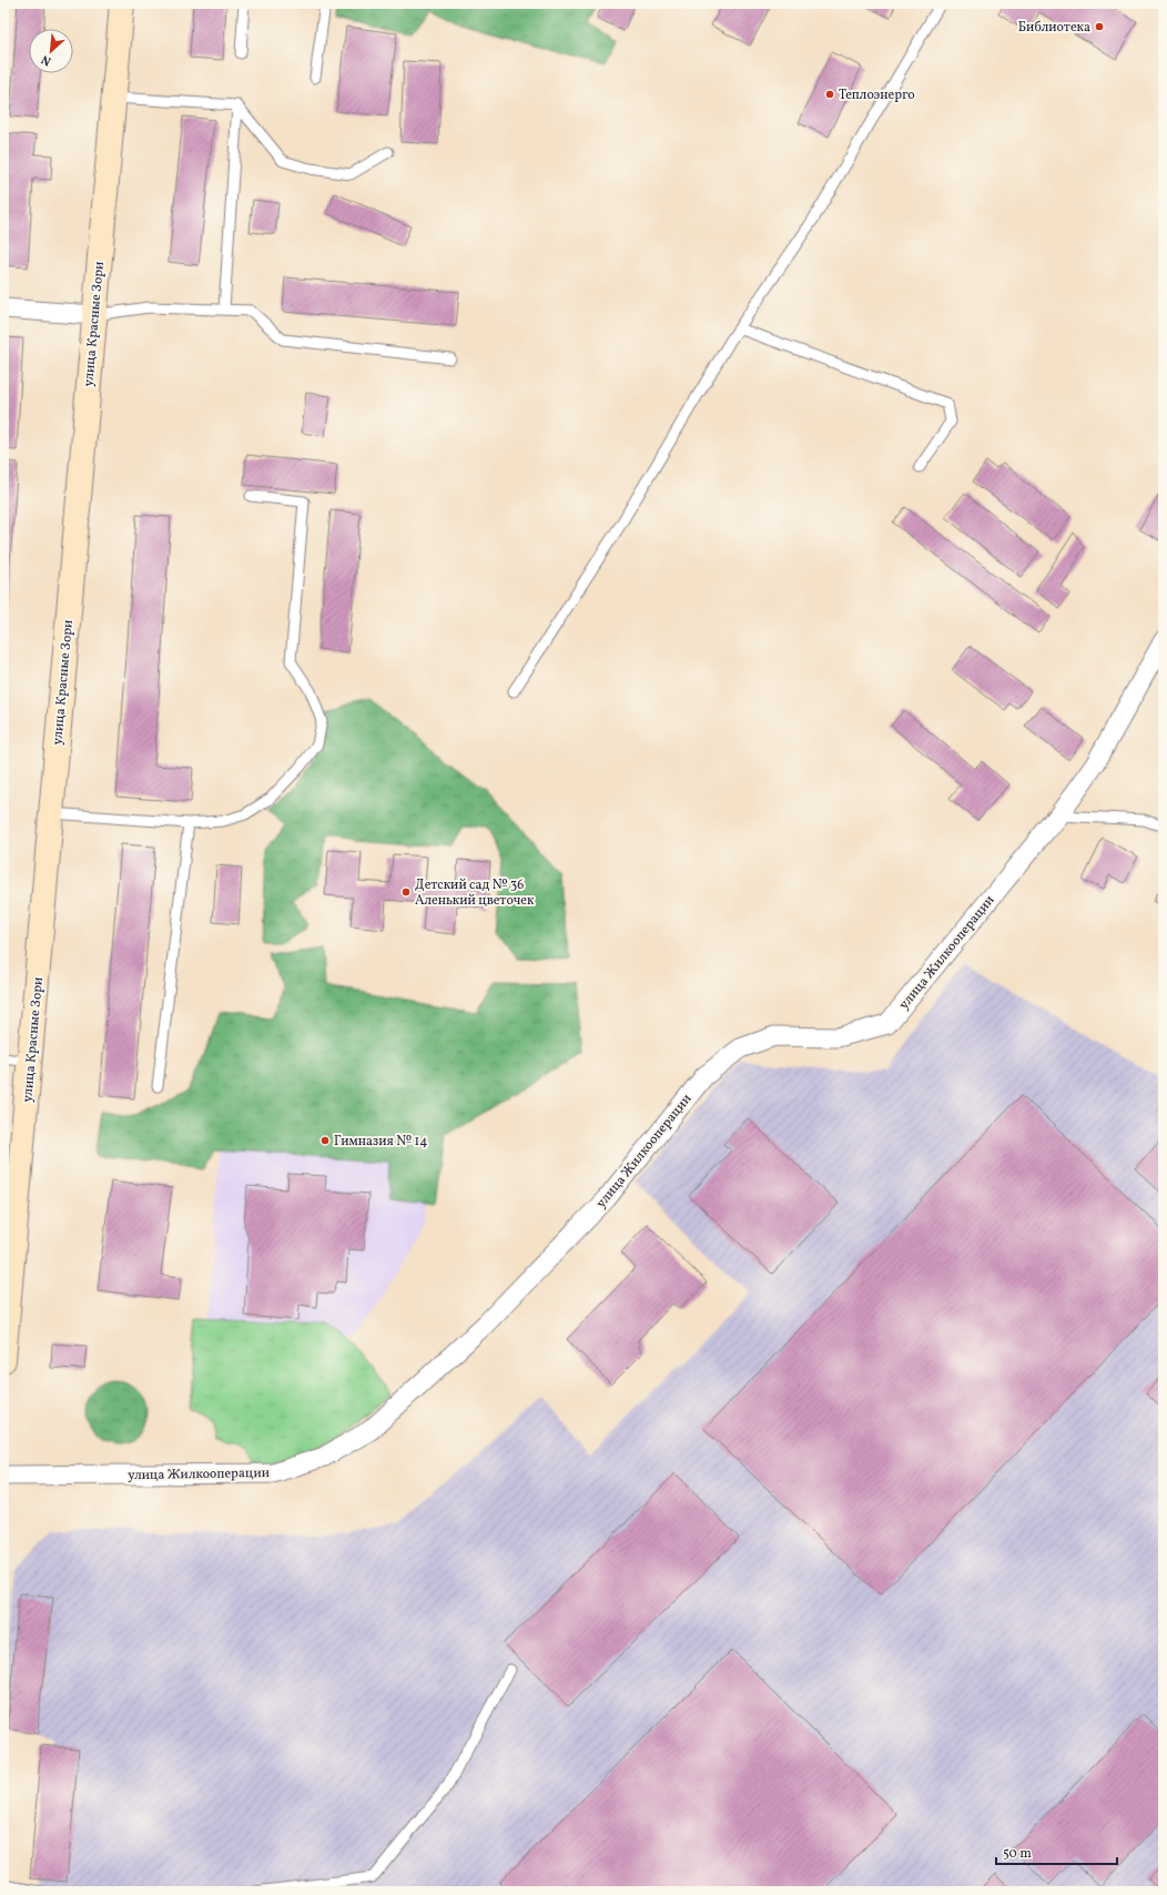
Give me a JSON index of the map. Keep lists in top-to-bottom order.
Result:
{
  "streets": {
    "main road": ["улица Красные Зори"],
    "street": ["улица Жилкооперации"]
  },
  "places": [
    "Библиотека",
    "Теплоэнерго",
    "Детский сад № 36 Аленький цветочек",
    "Гимназия № 14"
  ],
  "scale_bar": "50 m",
  "north": "bottom left"
}
